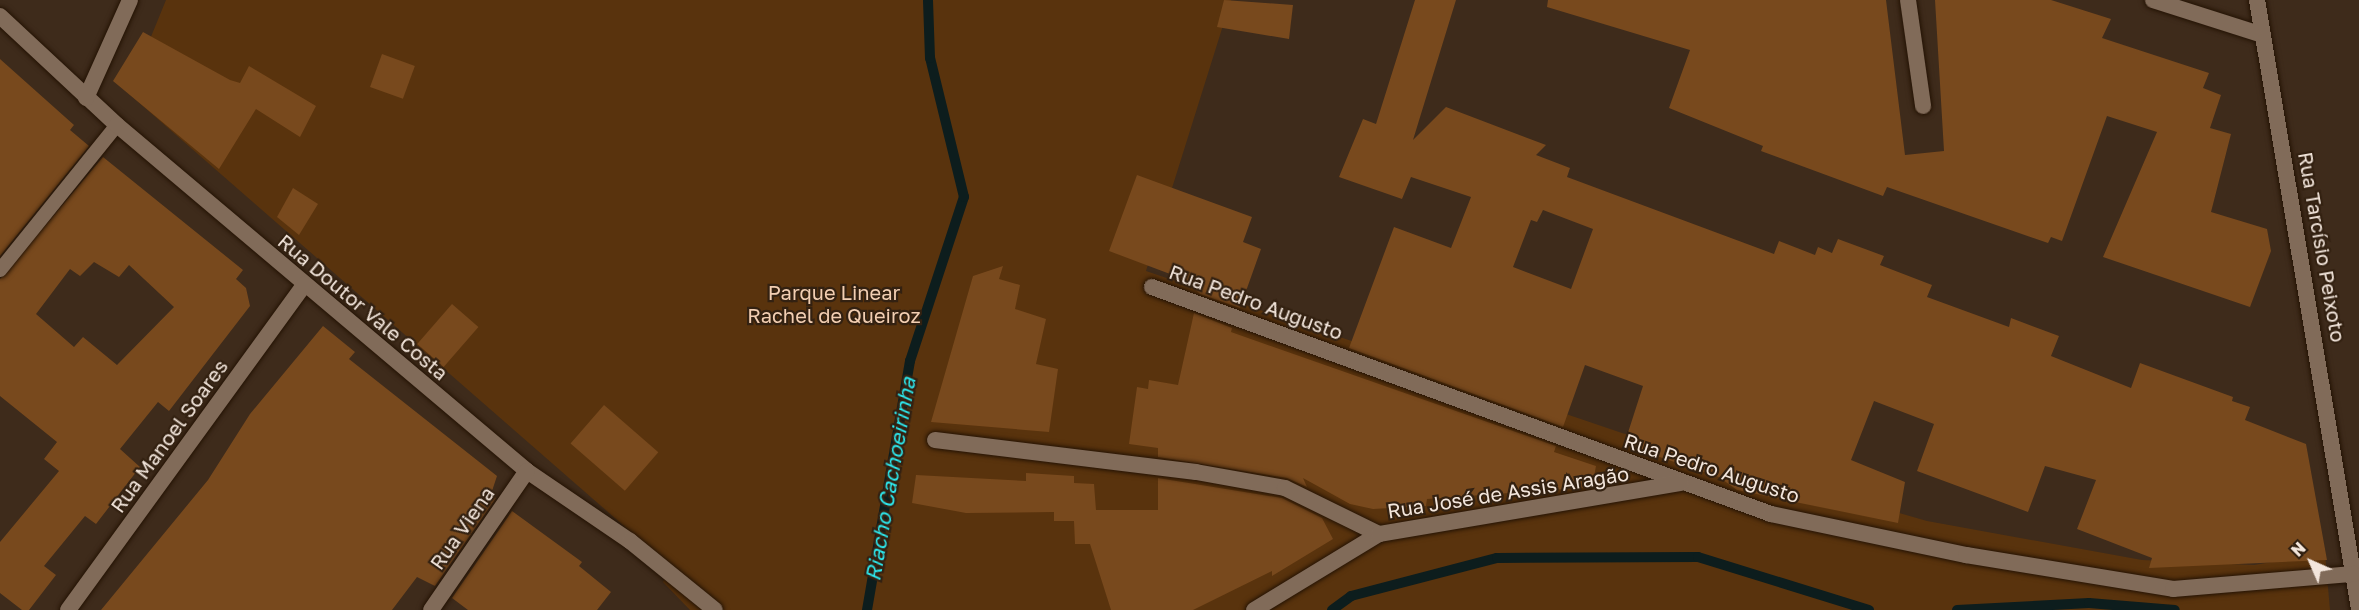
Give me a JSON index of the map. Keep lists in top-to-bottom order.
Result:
{
  "streets": {
    "street": [
      "Rua Tarcísio Peixoto",
      "Rua Pedro Augusto",
      "Rua Doutor Vale Costa",
      "Rua Manoel Soares",
      "Rua José de Assis Aragão",
      "Rua Viena"
    ]
  },
  "crossings": [
    ["Rua Tarcísio Peixoto", "Rua Pedro Augusto"],
    ["Rua Pedro Augusto", "Rua José de Assis Aragão"],
    ["Rua Doutor Vale Costa", "Rua Manoel Soares"],
    ["Rua Doutor Vale Costa", "Rua Viena"]
  ],
  "water": ["Riacho Cachoeirinha"],
  "parks": ["Parque Linear Rachel de Queiroz"],
  "north": "top left"
}
